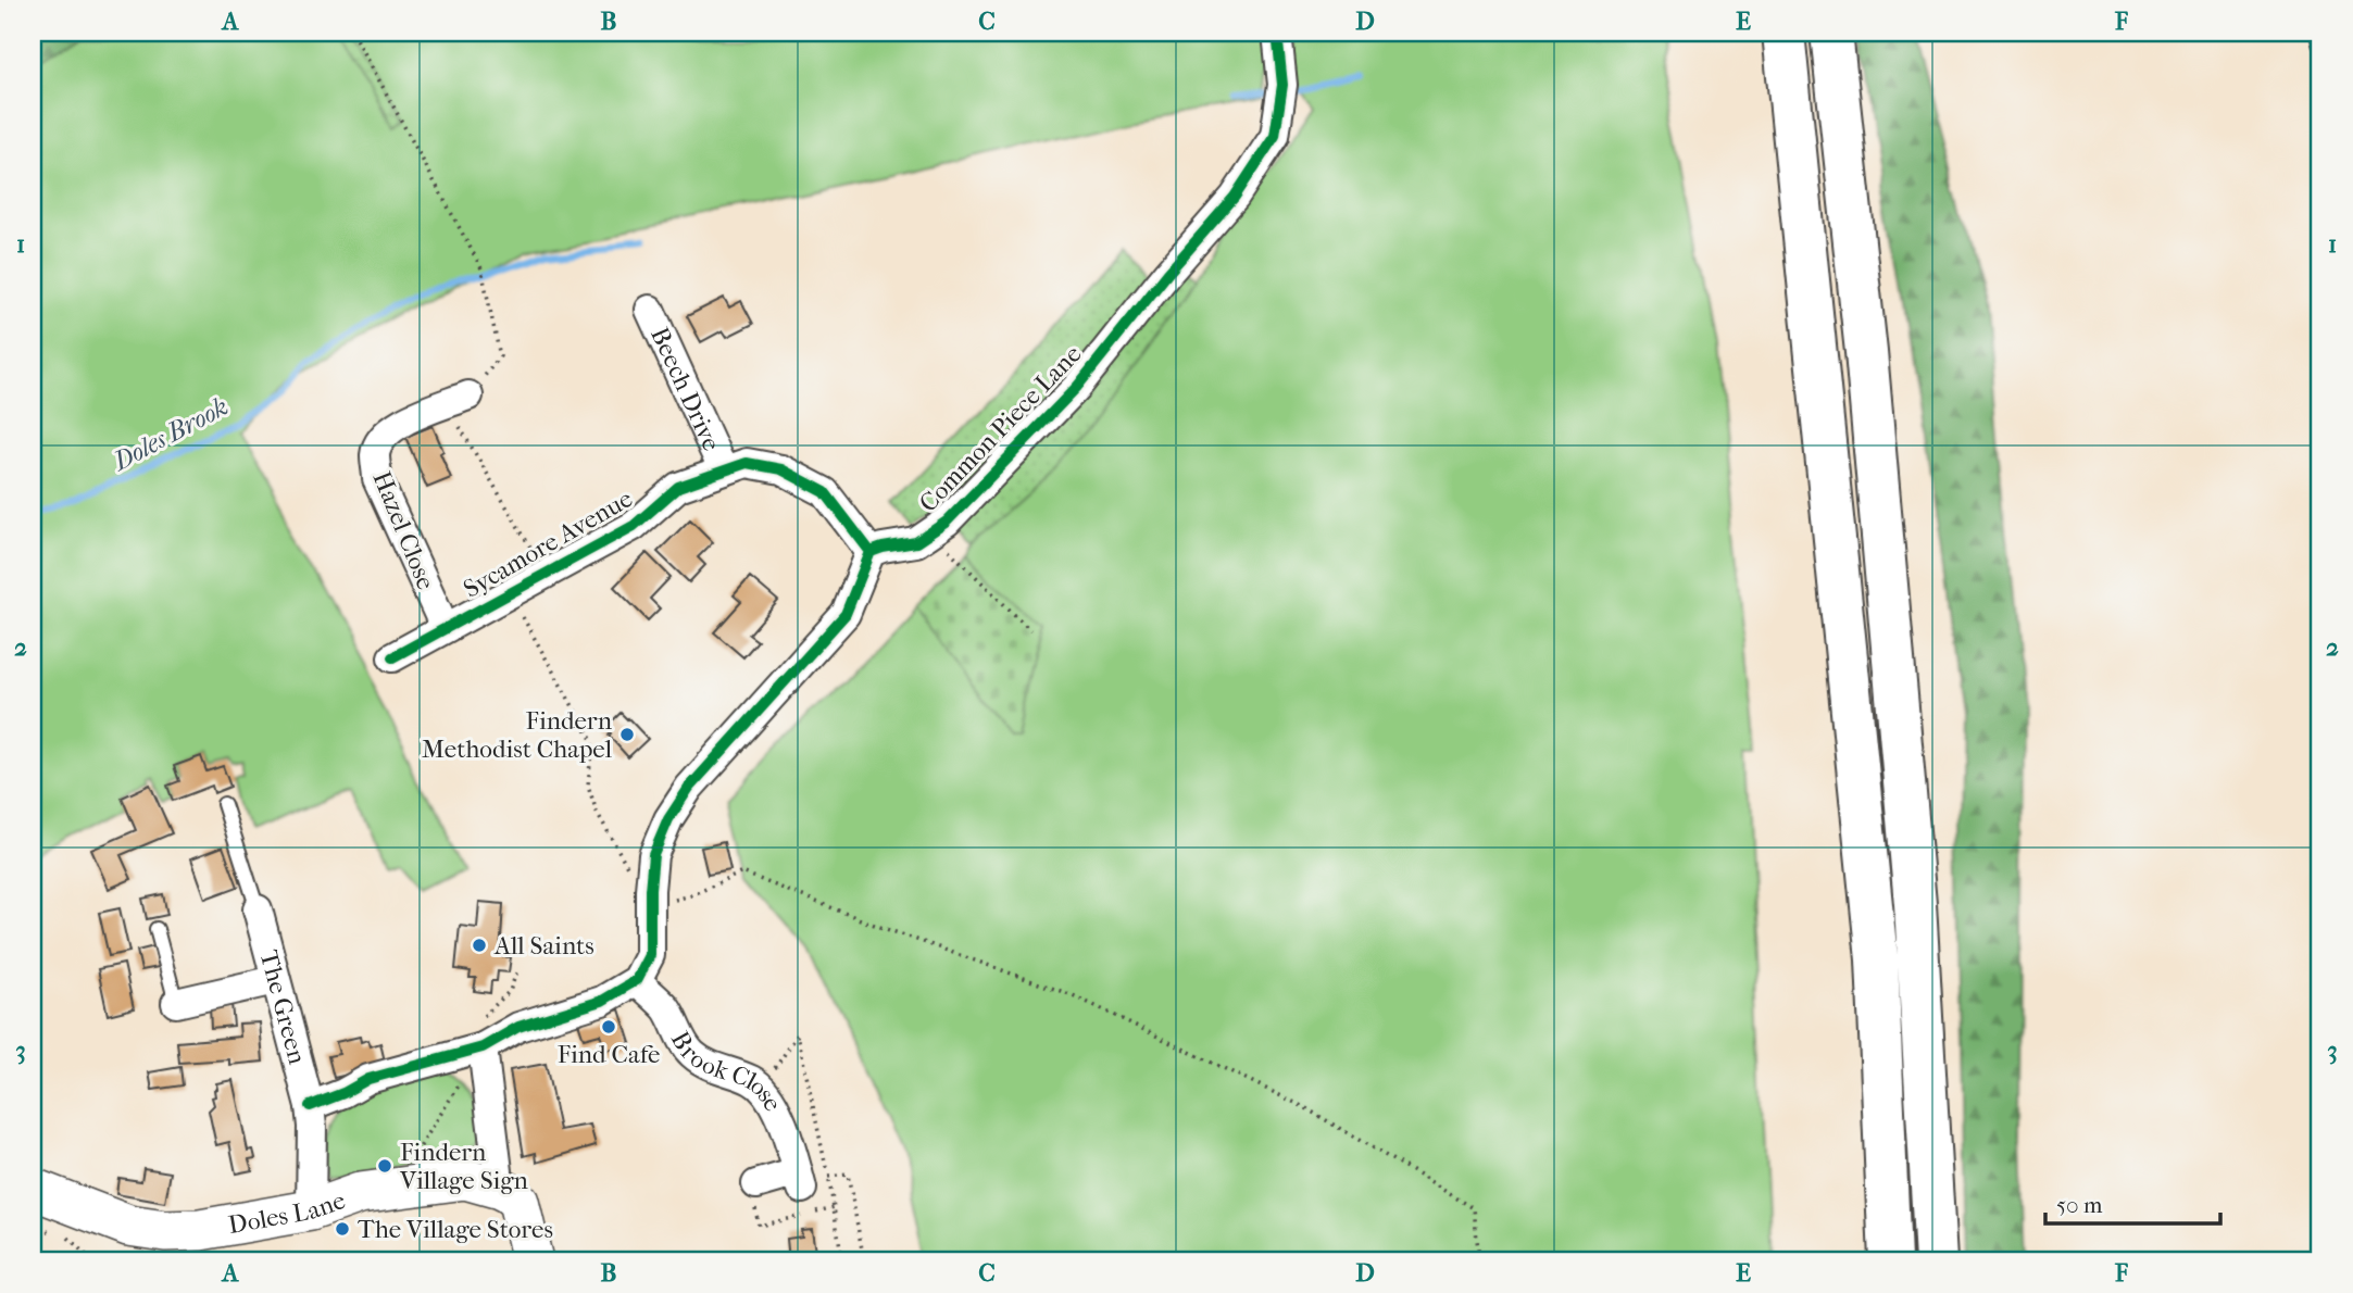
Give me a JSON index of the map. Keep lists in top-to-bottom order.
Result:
{
  "streets": {
    "street": [
      "Beech Drive",
      "Common Piece Lane",
      "Hazel Close",
      "Sycamore Avenue",
      "The Green",
      "Brook Close",
      "Doles Lane"
    ]
  },
  "crossings": [
    ["Beech Drive", "Sycamore Avenue"],
    ["Common Piece Lane", "Sycamore Avenue"],
    ["Hazel Close", "Sycamore Avenue"],
    ["The Green", "Doles Lane"]
  ],
  "water": ["Doles Brook"],
  "places": [
    "Findern Methodist Chapel",
    "All Saints",
    "Find Cafe",
    "Findern Village Sign",
    "The Village Stores"
  ],
  "scale_bar": "50 m",
  "grid": {
    "columns": [
      "A",
      "B",
      "C",
      "D",
      "E",
      "F"
    ],
    "rows": ["1", "2", "3"]
  }
}
